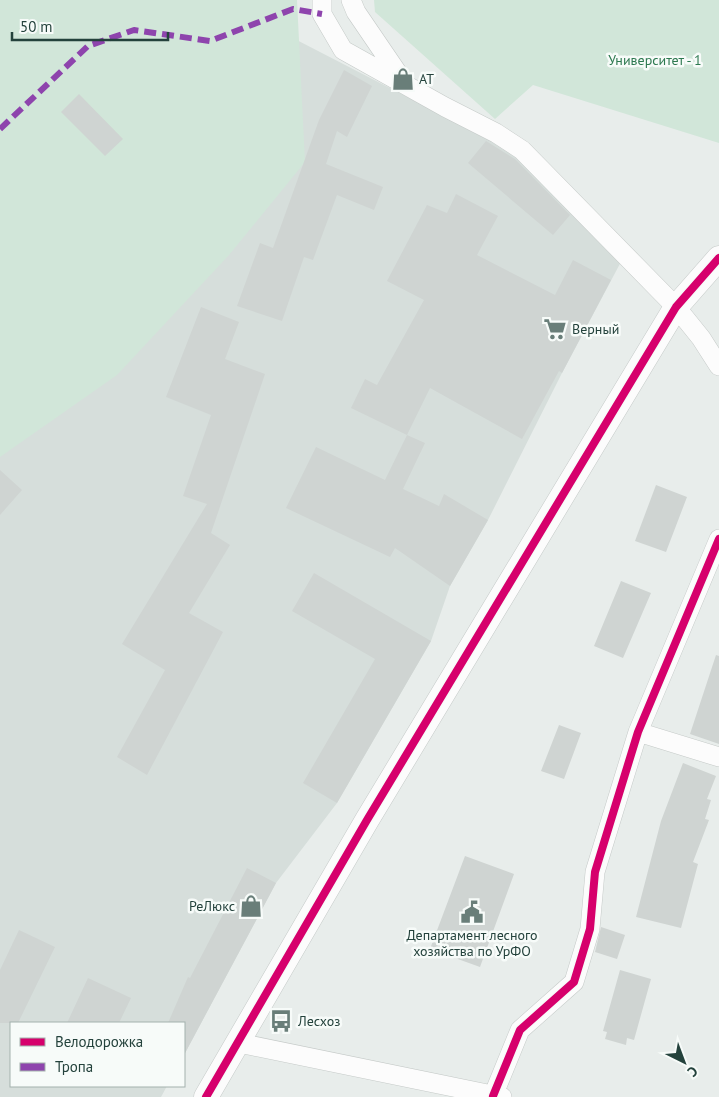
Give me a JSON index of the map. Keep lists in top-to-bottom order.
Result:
{
  "parks": ["Университет - 1"],
  "places": {
    "shop": ["AT", "РеЛюкс"],
    "supermarket": ["Верный"],
    "public building": ["Департамент лесного хозяйства по УрФО"],
    "bus stop": ["Лесхоз"]
  },
  "legend": ["Велодорожка", "Тропа"],
  "scale_bar": "50 m",
  "north": "bottom right"
}
